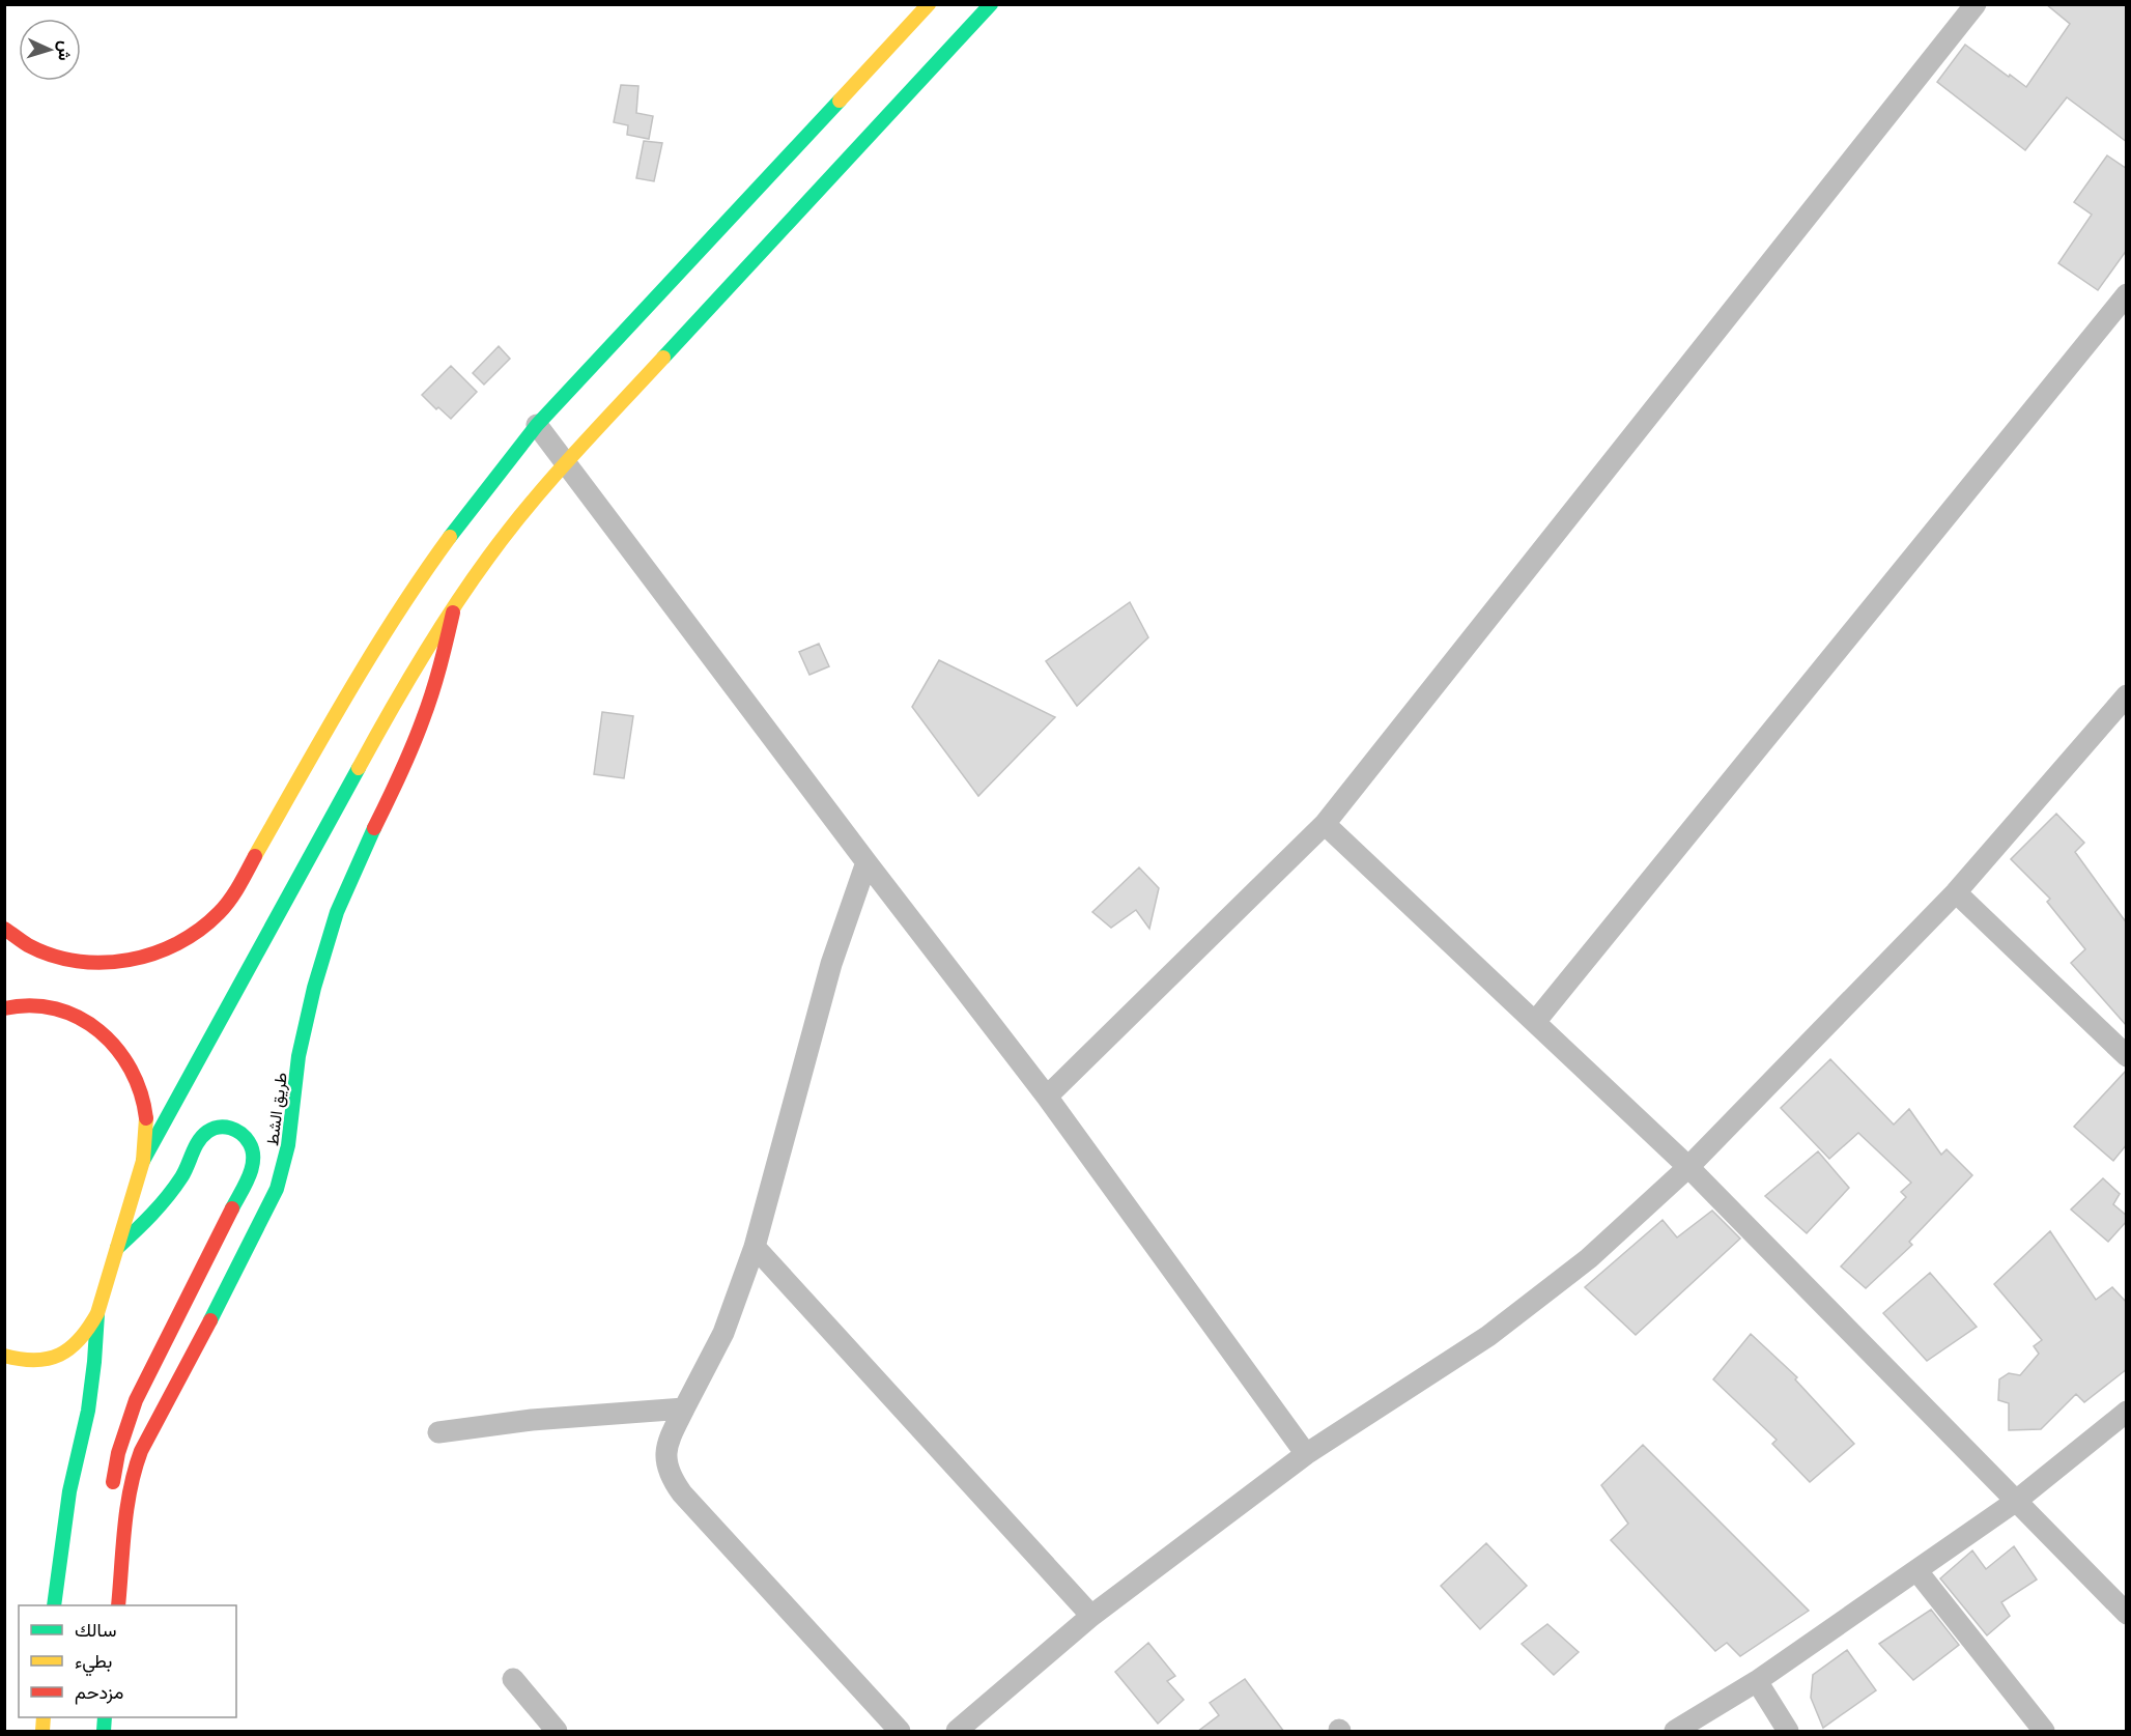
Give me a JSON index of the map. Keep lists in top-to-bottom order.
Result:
{
  "streets": {
    "main road": ["طريق الشط"]
  },
  "legend": ["سالك", "بطيء", "مزدحم"],
  "north": "right"
}
